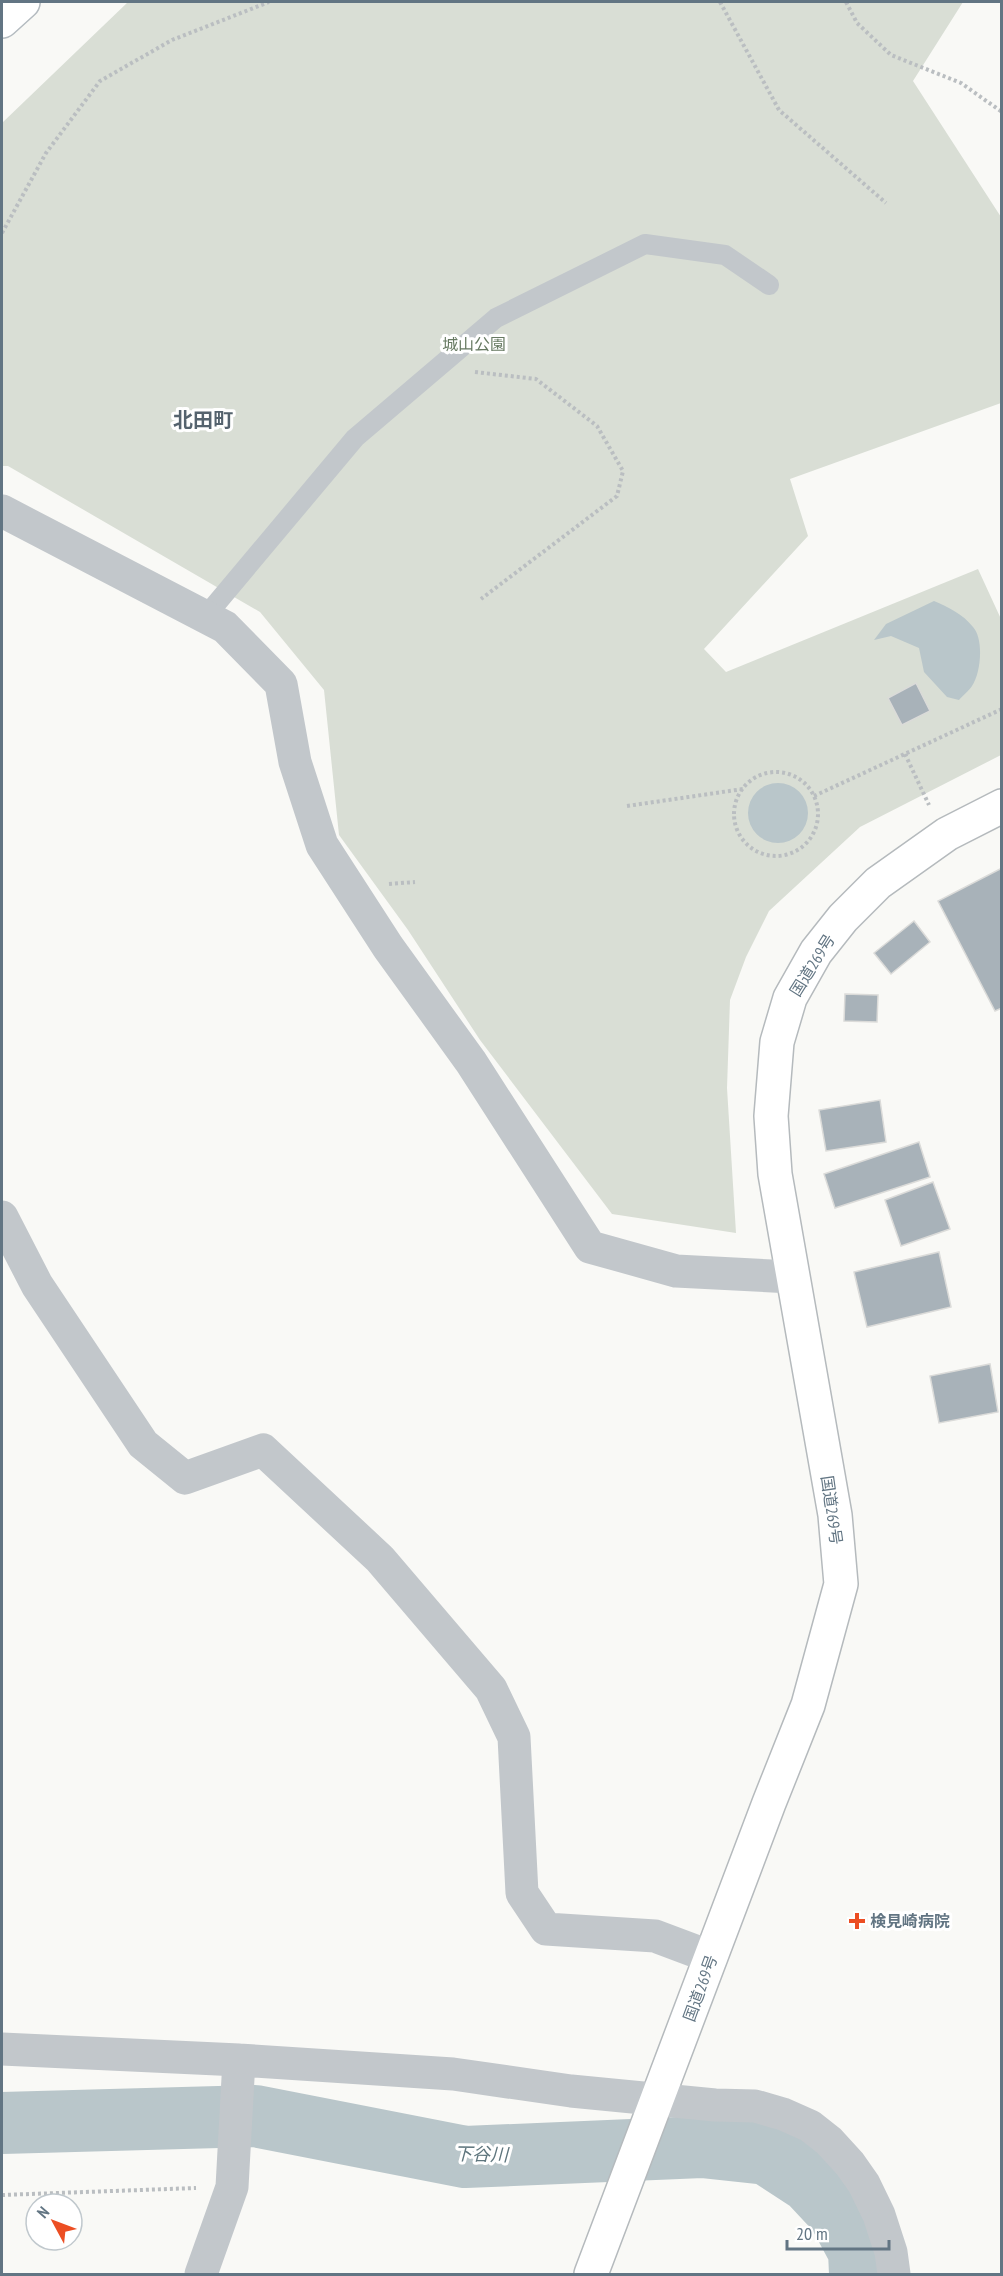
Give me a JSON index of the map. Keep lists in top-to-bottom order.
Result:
{
  "streets": {
    "main road": ["国道269号"]
  },
  "districts": ["北田町"],
  "water": ["下谷川"],
  "parks": ["城山公園"],
  "places": {
    "health": ["検見崎病院"]
  },
  "scale_bar": "20 m",
  "north": "top left"
}
